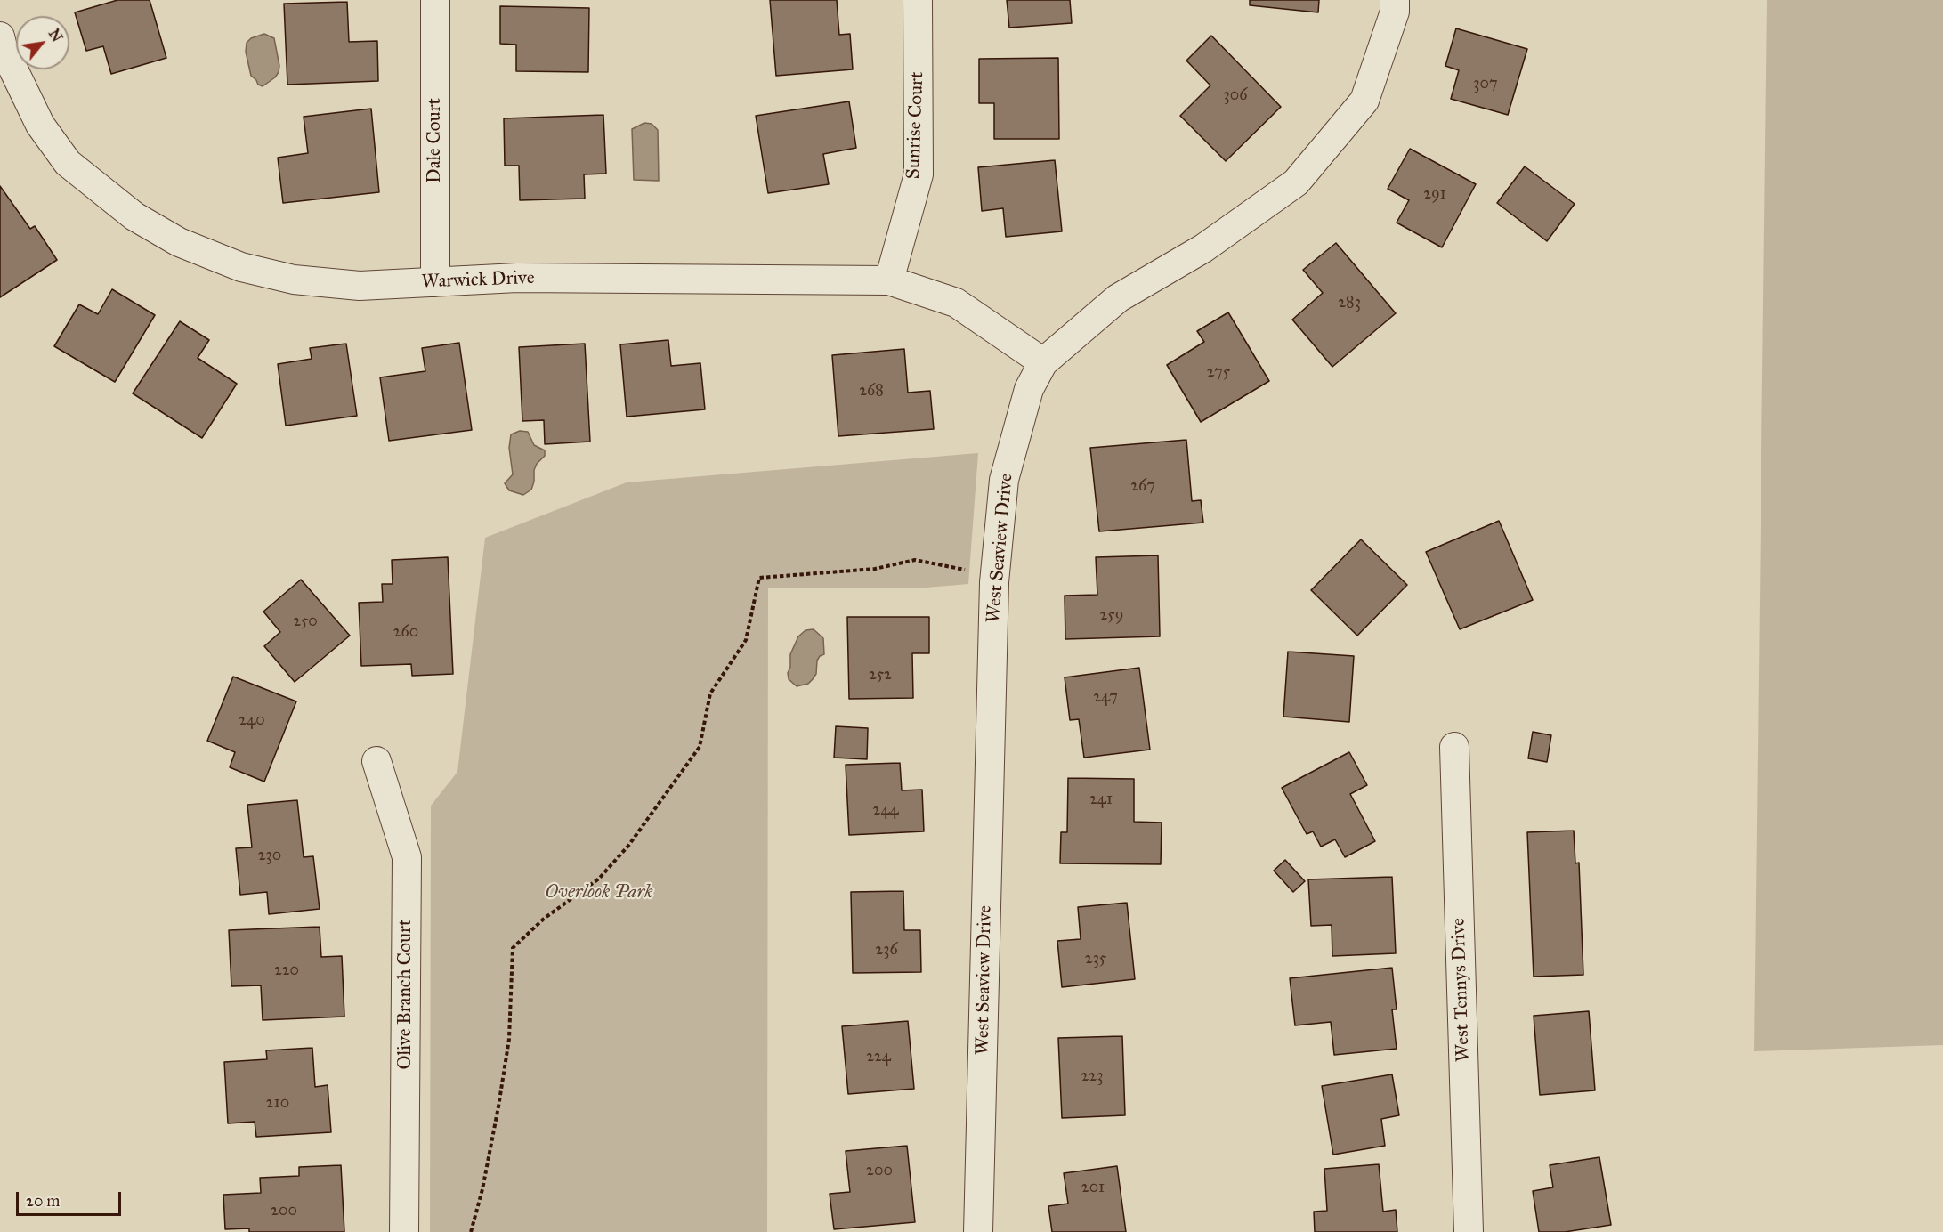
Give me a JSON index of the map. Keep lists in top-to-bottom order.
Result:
{
  "streets": {
    "street": [
      "Sunrise Court",
      "Dale Court",
      "Warwick Drive",
      "West Seaview Drive",
      "West Tennys Drive",
      "Olive Branch Court"
    ]
  },
  "crossings": [
    ["Sunrise Court", "Warwick Drive"],
    ["Dale Court", "Warwick Drive"],
    ["Warwick Drive", "West Seaview Drive"]
  ],
  "parks": ["Overlook Park"],
  "house_numbers": [
    "307",
    "306",
    "291",
    "283",
    "275",
    "268",
    "267",
    "259",
    "250",
    "260",
    "252",
    "247",
    "240",
    "241",
    "244",
    "230",
    "236",
    "235",
    "220",
    "224",
    "223",
    "210",
    "200",
    "201",
    "200"
  ],
  "scale_bar": "20 m",
  "north": "top right"
}
